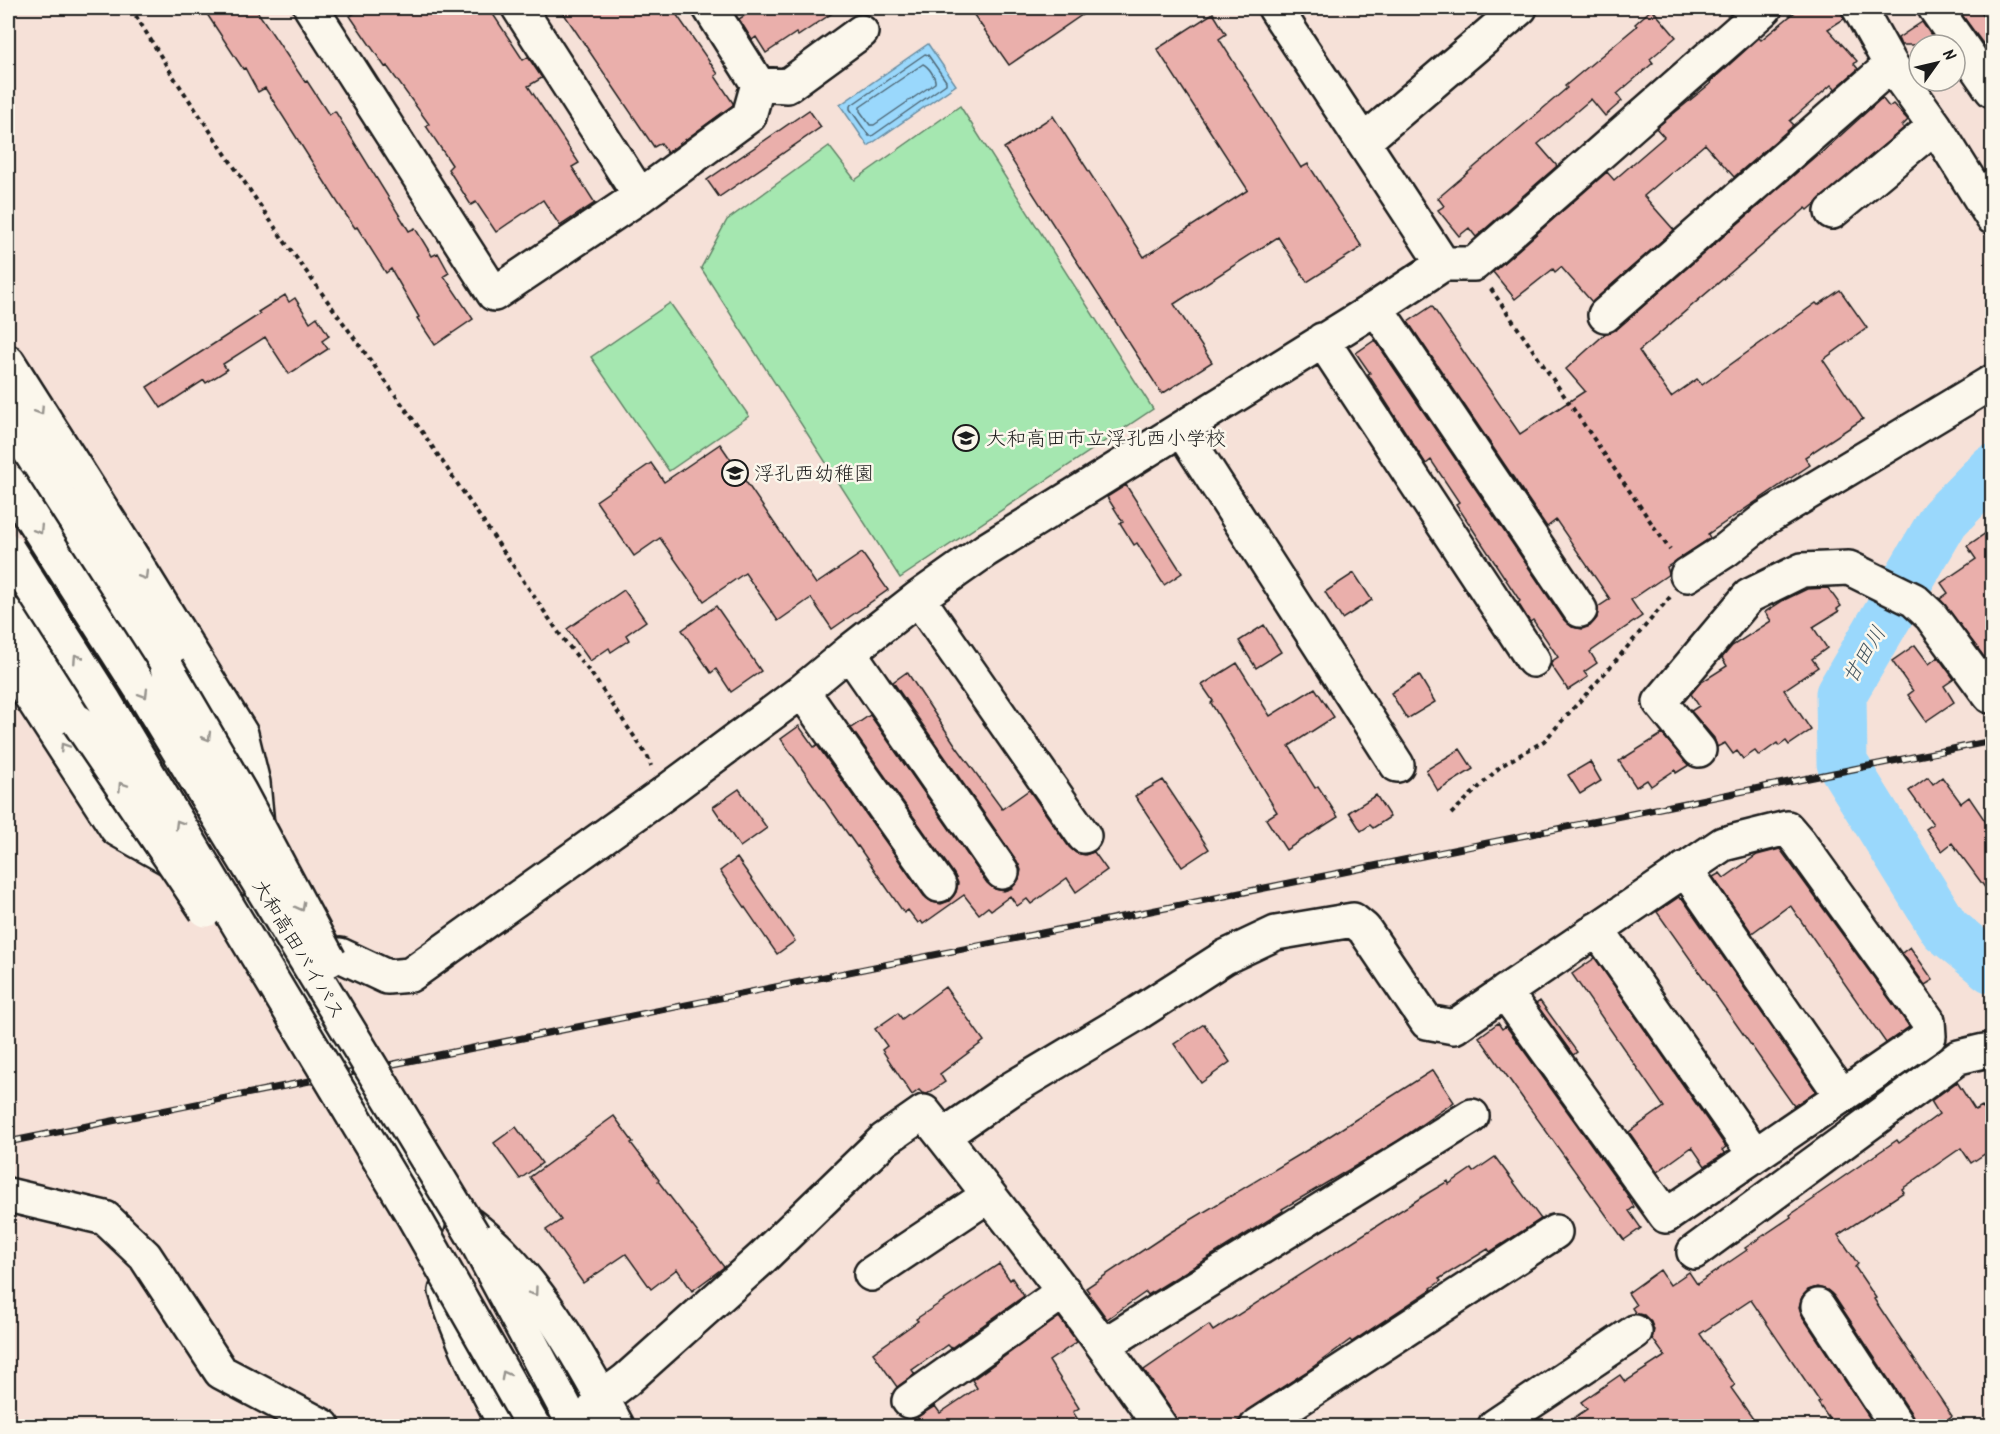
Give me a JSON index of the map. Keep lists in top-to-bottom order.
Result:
{
  "streets": {
    "main road": ["大和高田バイパス"]
  },
  "water": ["甘田川"],
  "places": {
    "school or university": ["大和高田市立浮孔西小学校", "浮孔西幼稚園"]
  },
  "north": "top right"
}
